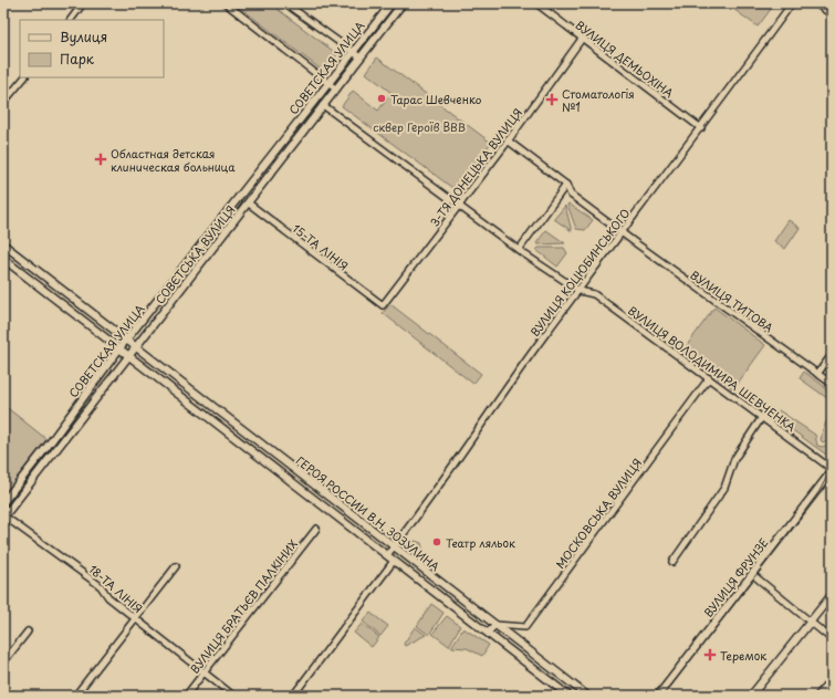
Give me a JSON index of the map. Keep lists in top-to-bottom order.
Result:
{
  "streets": {
    "main road": [
      "СОВЕТСКАЯ УЛИЦА",
      "СОВЄТСЬКА ВУЛИЦЯ",
      "ГЕРОЯ РОССИИ В.Н. ЗОЗУЛИНА",
      "ВУЛИЦЯ ФРУНЗЕ"
    ],
    "street": [
      "ВУЛИЦЯ ДЕМЬОХІНА",
      "3-ТЯ ДОНЕЦЬКА ВУЛИЦЯ",
      "15-ТА ЛІНІЯ",
      "ВУЛИЦЯ КОЦЮБИНСЬКОГО",
      "ВУЛИЦЯ ТИТОВА",
      "ВУЛИЦЯ ВОЛОДИМИРА ШЕВЧЕНКА",
      "МОСКОВСЬКА ВУЛИЦЯ",
      "18-ТА ЛІНІЯ",
      "ВУЛИЦЯ БРАТЬЄВ ПАЛКІНИХ"
    ]
  },
  "crossings": [
    ["ВУЛИЦЯ ДЕМЬОХІНА", "3-ТЯ ДОНЕЦЬКА ВУЛИЦЯ"],
    ["ВУЛИЦЯ ДЕМЬОХІНА", "ВУЛИЦЯ КОЦЮБИНСЬКОГО"],
    ["СОВЕТСКАЯ УЛИЦА", "ГЕРОЯ РОССИИ В.Н. ЗОЗУЛИНА"],
    ["3-ТЯ ДОНЕЦЬКА ВУЛИЦЯ", "15-ТА ЛІНІЯ"],
    ["3-ТЯ ДОНЕЦЬКА ВУЛИЦЯ", "ВУЛИЦЯ ТИТОВА"],
    ["3-ТЯ ДОНЕЦЬКА ВУЛИЦЯ", "ВУЛИЦЯ ВОЛОДИМИРА ШЕВЧЕНКА"],
    ["15-ТА ЛІНІЯ", "СОВЄТСЬКА ВУЛИЦЯ"],
    ["СОВЄТСЬКА ВУЛИЦЯ", "ВУЛИЦЯ ВОЛОДИМИРА ШЕВЧЕНКА"],
    ["СОВЄТСЬКА ВУЛИЦЯ", "ГЕРОЯ РОССИИ В.Н. ЗОЗУЛИНА"],
    ["СОВЄТСЬКА ВУЛИЦЯ", "18-ТА ЛІНІЯ"],
    ["ВУЛИЦЯ КОЦЮБИНСЬКОГО", "ВУЛИЦЯ ТИТОВА"],
    ["ВУЛИЦЯ КОЦЮБИНСЬКОГО", "ВУЛИЦЯ ВОЛОДИМИРА ШЕВЧЕНКА"],
    ["ВУЛИЦЯ КОЦЮБИНСЬКОГО", "ГЕРОЯ РОССИИ В.Н. ЗОЗУЛИНА"],
    ["ВУЛИЦЯ ВОЛОДИМИРА ШЕВЧЕНКА", "МОСКОВСЬКА ВУЛИЦЯ"],
    ["ВУЛИЦЯ ВОЛОДИМИРА ШЕВЧЕНКА", "ВУЛИЦЯ ФРУНЗЕ"],
    ["ГЕРОЯ РОССИИ В.Н. ЗОЗУЛИНА", "МОСКОВСЬКА ВУЛИЦЯ"],
    ["18-ТА ЛІНІЯ", "ВУЛИЦЯ БРАТЬЄВ ПАЛКІНИХ"]
  ],
  "parks": ["сквер Героїв ВВВ"],
  "places": {
    "other": ["Тарас Шевченко", "Театр ляльок"],
    "health": ["Стоматологія №1", "Областная детская клиническая больница", "Теремок"]
  },
  "legend": ["Вулиця", "Парк"]
}
